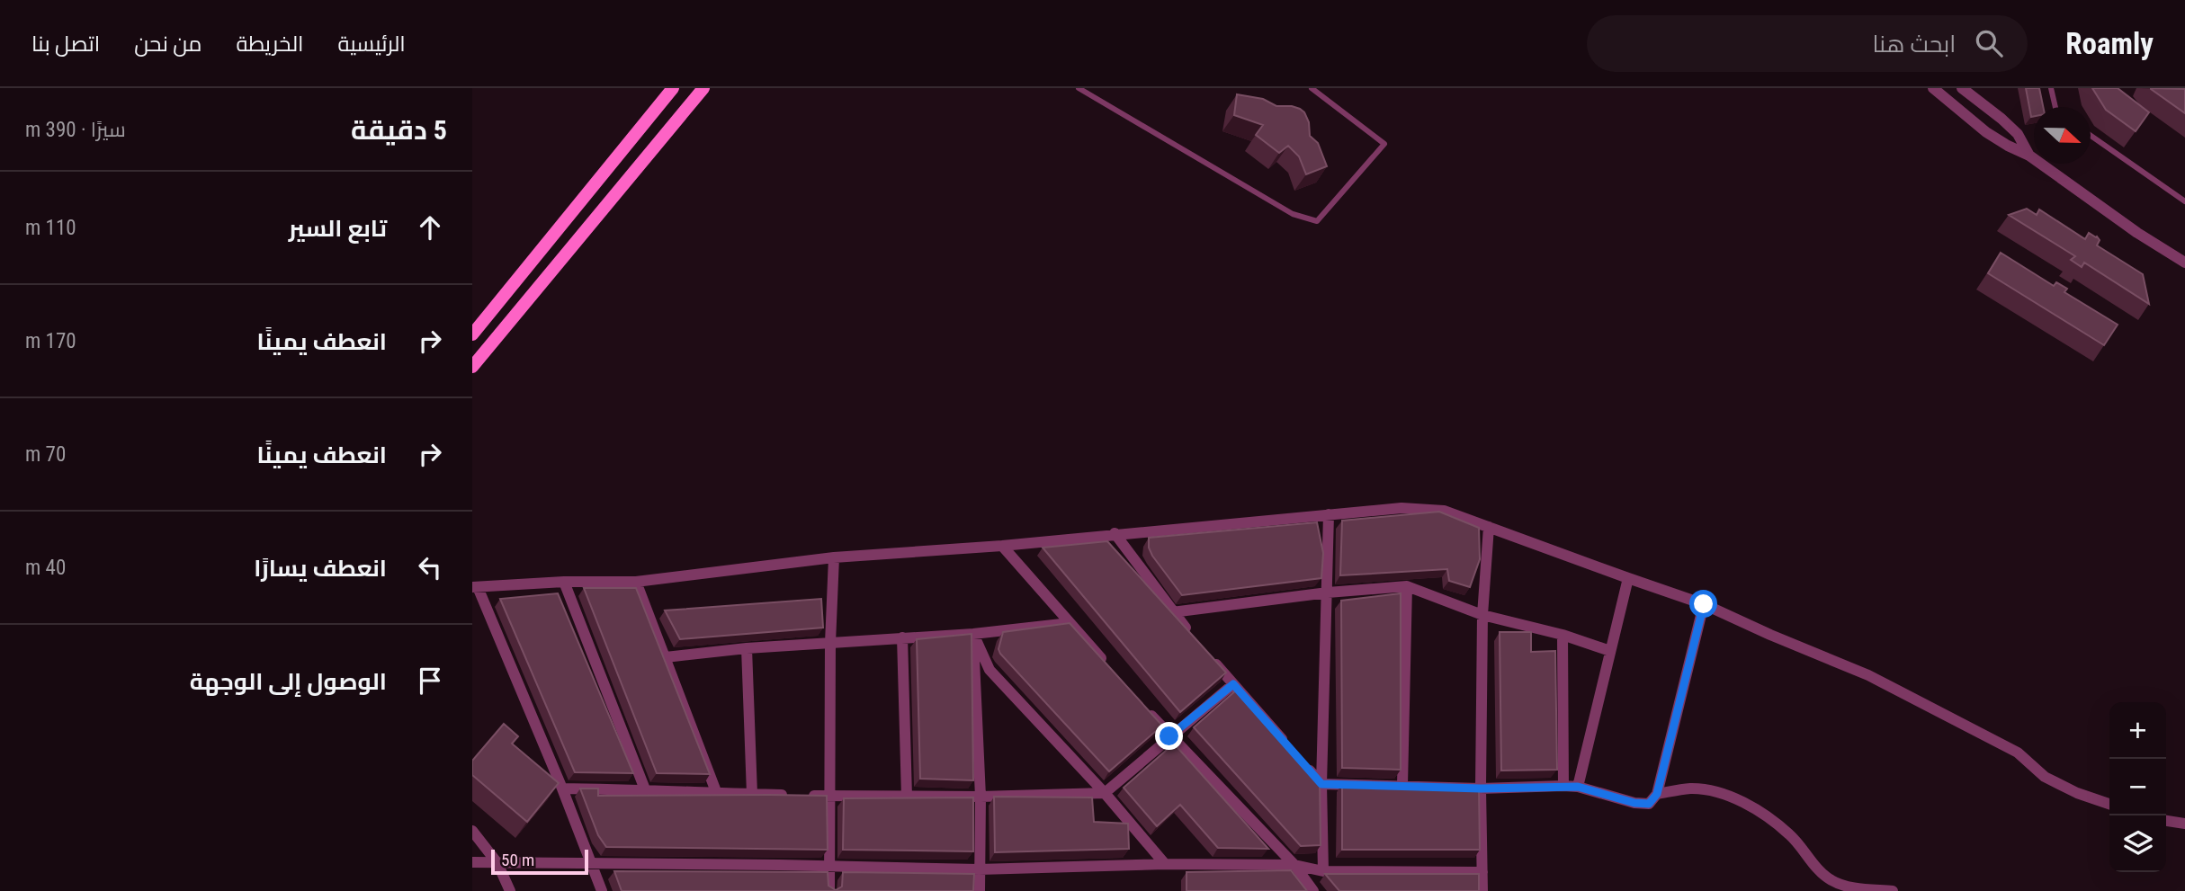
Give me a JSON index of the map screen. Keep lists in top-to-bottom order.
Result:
{
  "scale_bar": "50 m",
  "north": "right",
  "page": {
    "header": "Roamly",
    "search": "ابحث هنا",
    "nav": [
      "الرئيسية",
      "الخريطة",
      "من نحن",
      "اتصل بنا"
    ],
    "heading": ["5 دقيقة", "سيرًا · 390 m"],
    "list": [
      ["تابع السير", "110 m"],
      ["انعطف يمينًا", "170 m"],
      ["انعطف يمينًا", "70 m"],
      ["انعطف يسارًا", "40 m"],
      "الوصول إلى الوجهة"
    ],
    "map_buttons": ["+", "−"],
    "scale": "50 m"
  }
}
